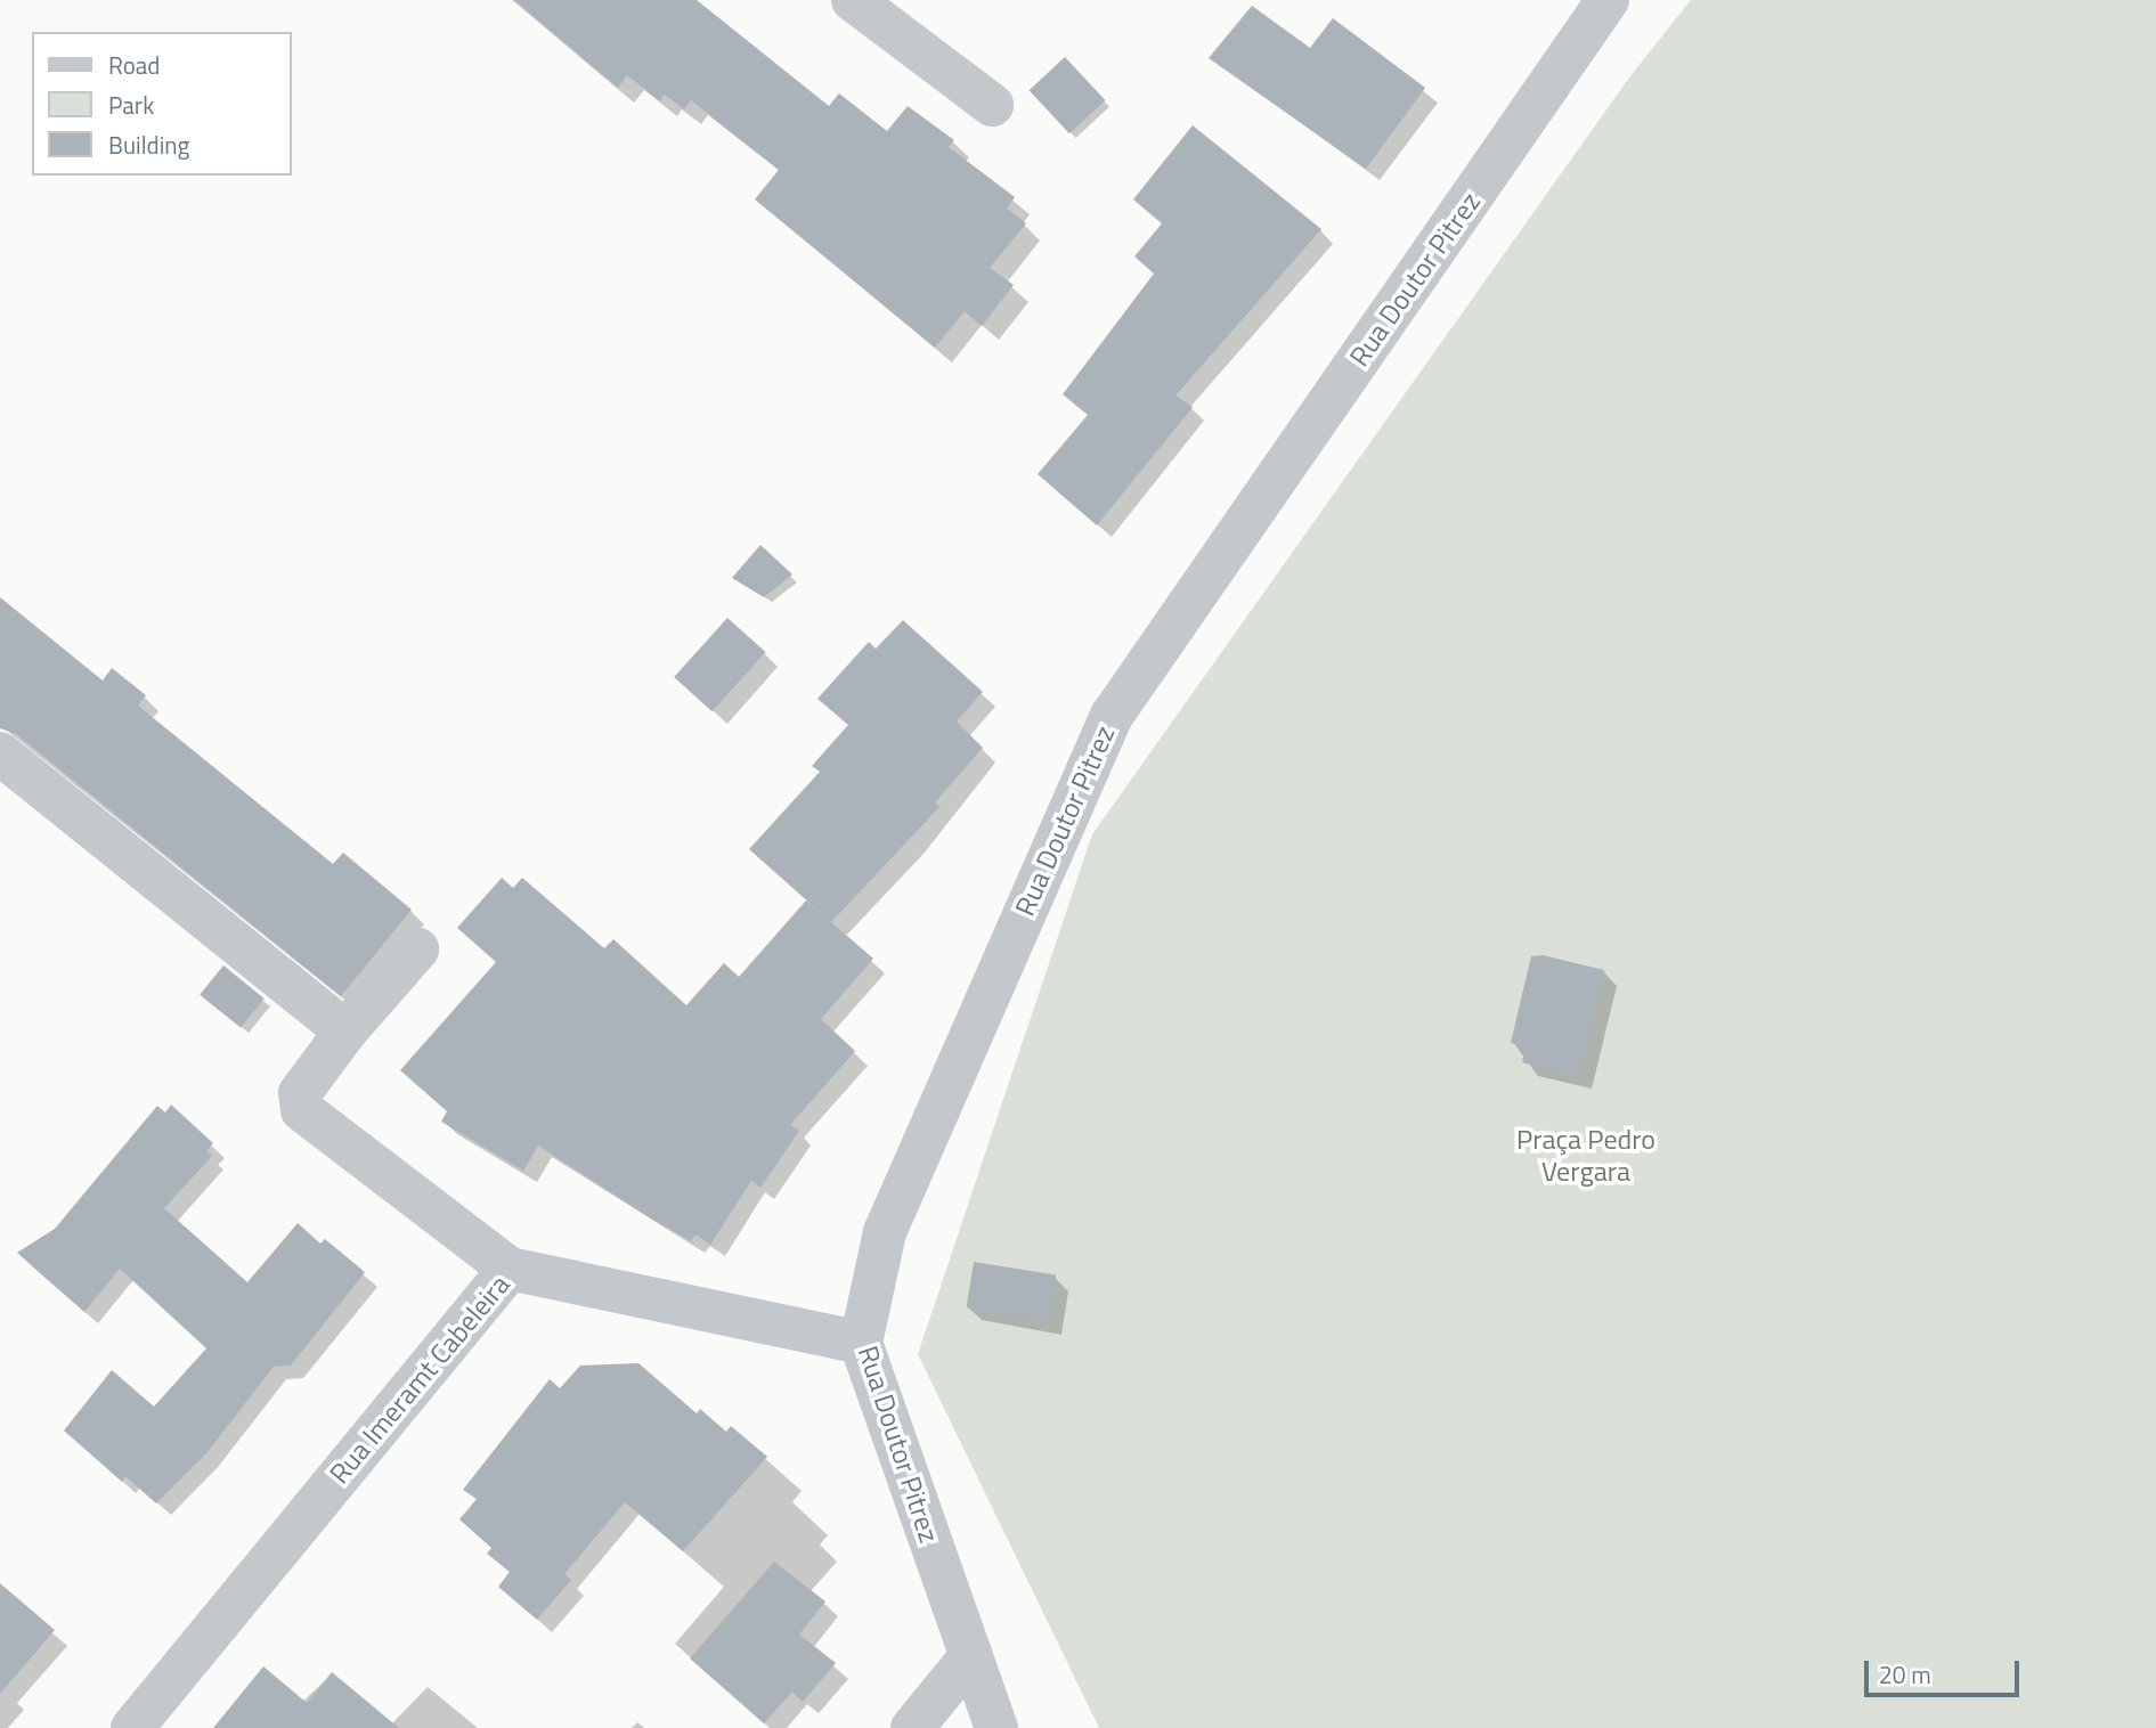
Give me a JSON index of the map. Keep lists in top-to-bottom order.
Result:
{
  "streets": {
    "street": ["Rua Doutor Pitrez", "Rua Imeramt Cabeleira"]
  },
  "crossings": [
    ["Rua Doutor Pitrez", "Rua Imeramt Cabeleira"]
  ],
  "parks": ["Praça Pedro Vergara"],
  "legend": ["Road", "Park", "Building"],
  "scale_bar": "20 m"
}
